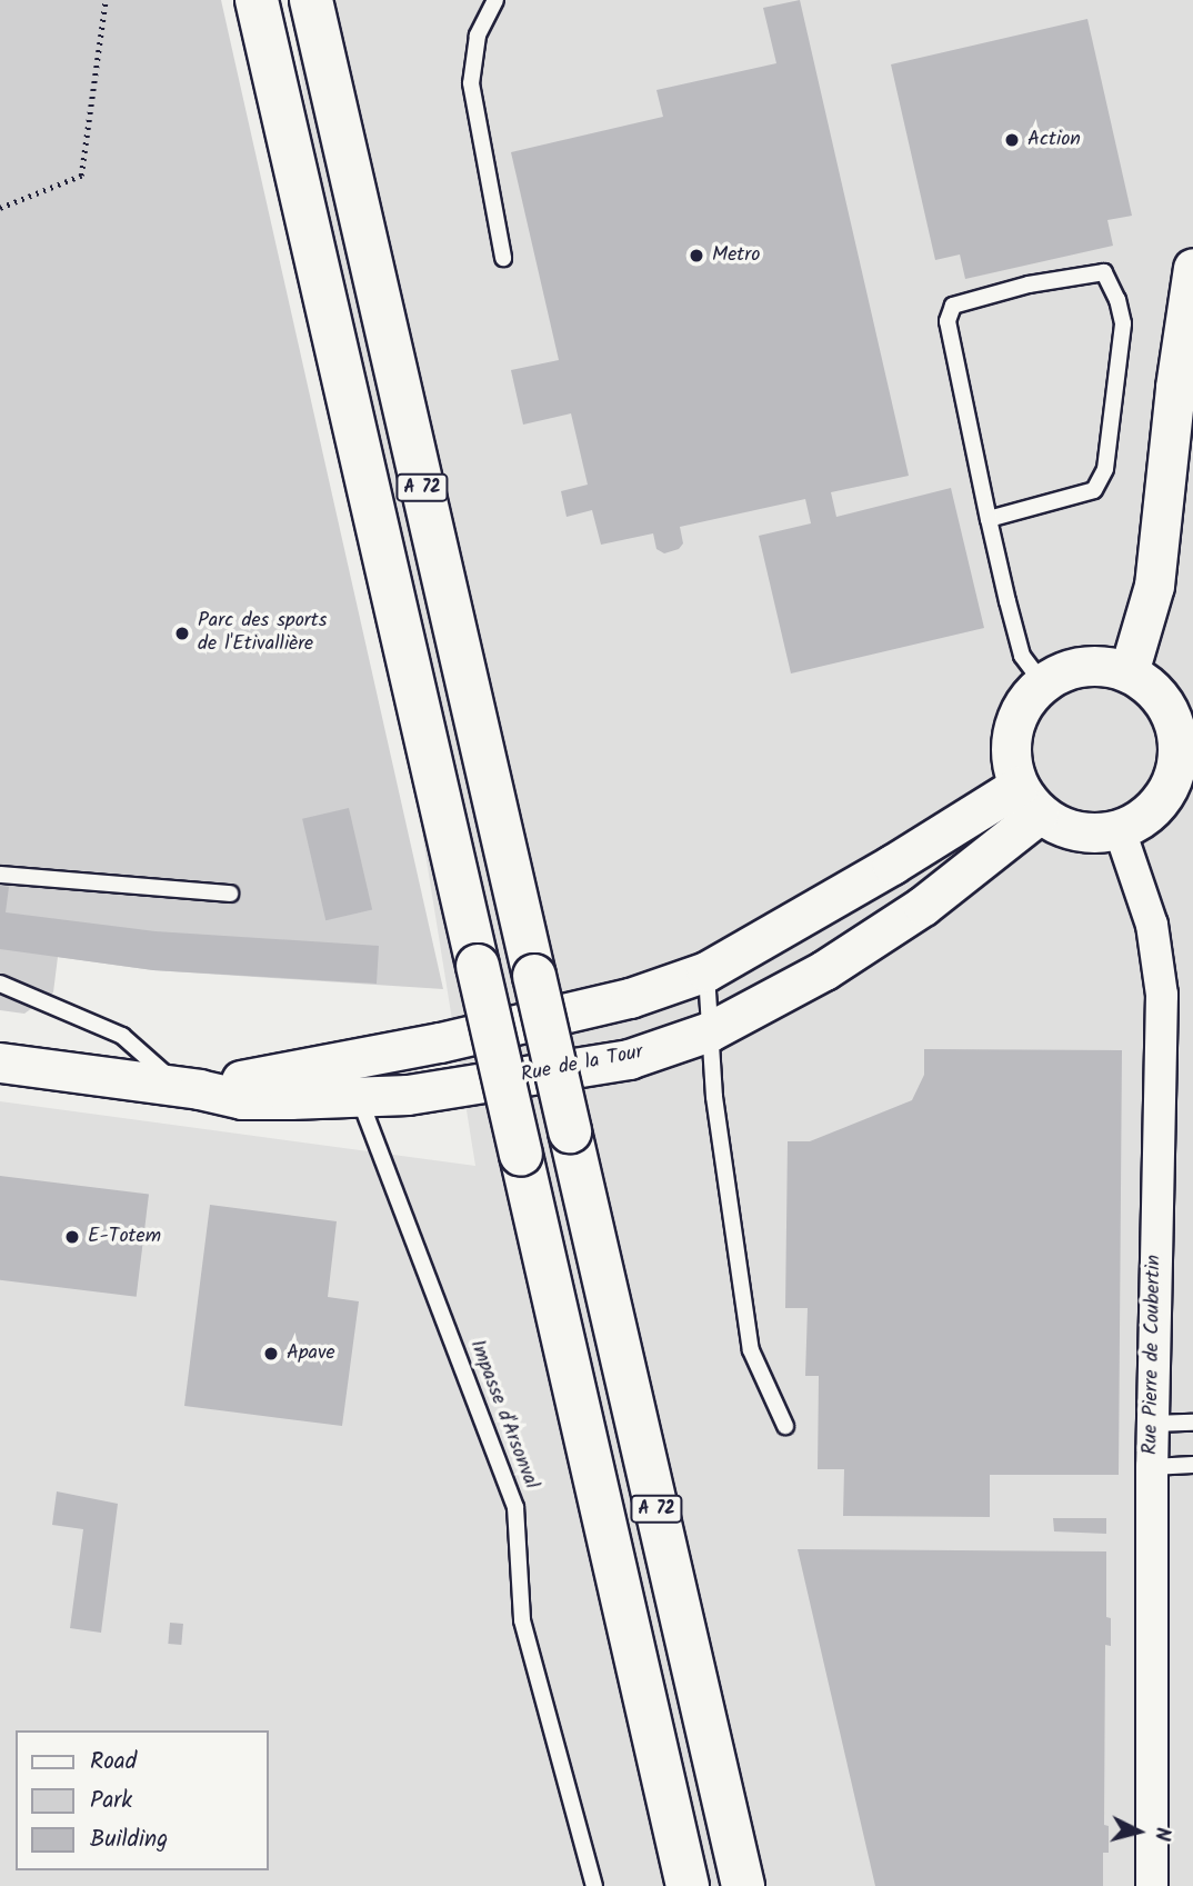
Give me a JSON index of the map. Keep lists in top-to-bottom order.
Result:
{
  "streets": {
    "highway": ["A 72"],
    "street": ["Rue de la Tour", "Rue Pierre de Coubertin"],
    "lane": ["Impasse d'Arsonval"]
  },
  "crossings": [
    ["Rue de la Tour", "Rue Pierre de Coubertin"],
    ["Rue de la Tour", "Impasse d'Arsonval"]
  ],
  "places": [
    "Action",
    "Metro",
    "Parc des sports de l'Etivallière",
    "E-Totem",
    "Apave"
  ],
  "legend": ["Road", "Park", "Building"],
  "north": "right"
}
